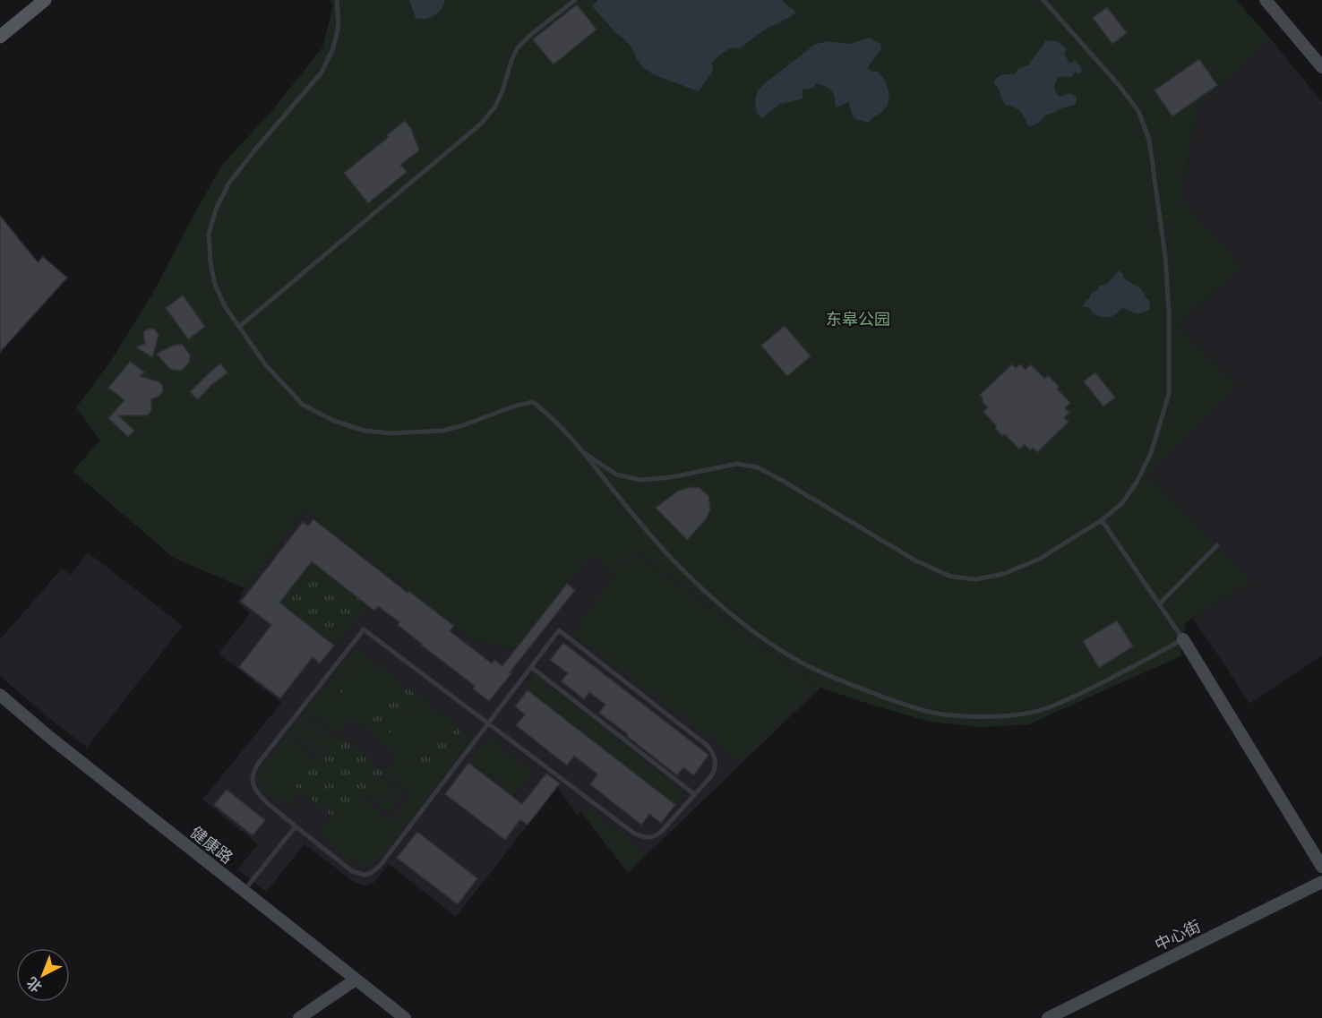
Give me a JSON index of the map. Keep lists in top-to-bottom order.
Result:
{
  "streets": {
    "main road": ["健康路", "中心街"]
  },
  "parks": ["东皋公园"],
  "north": "bottom left"
}
